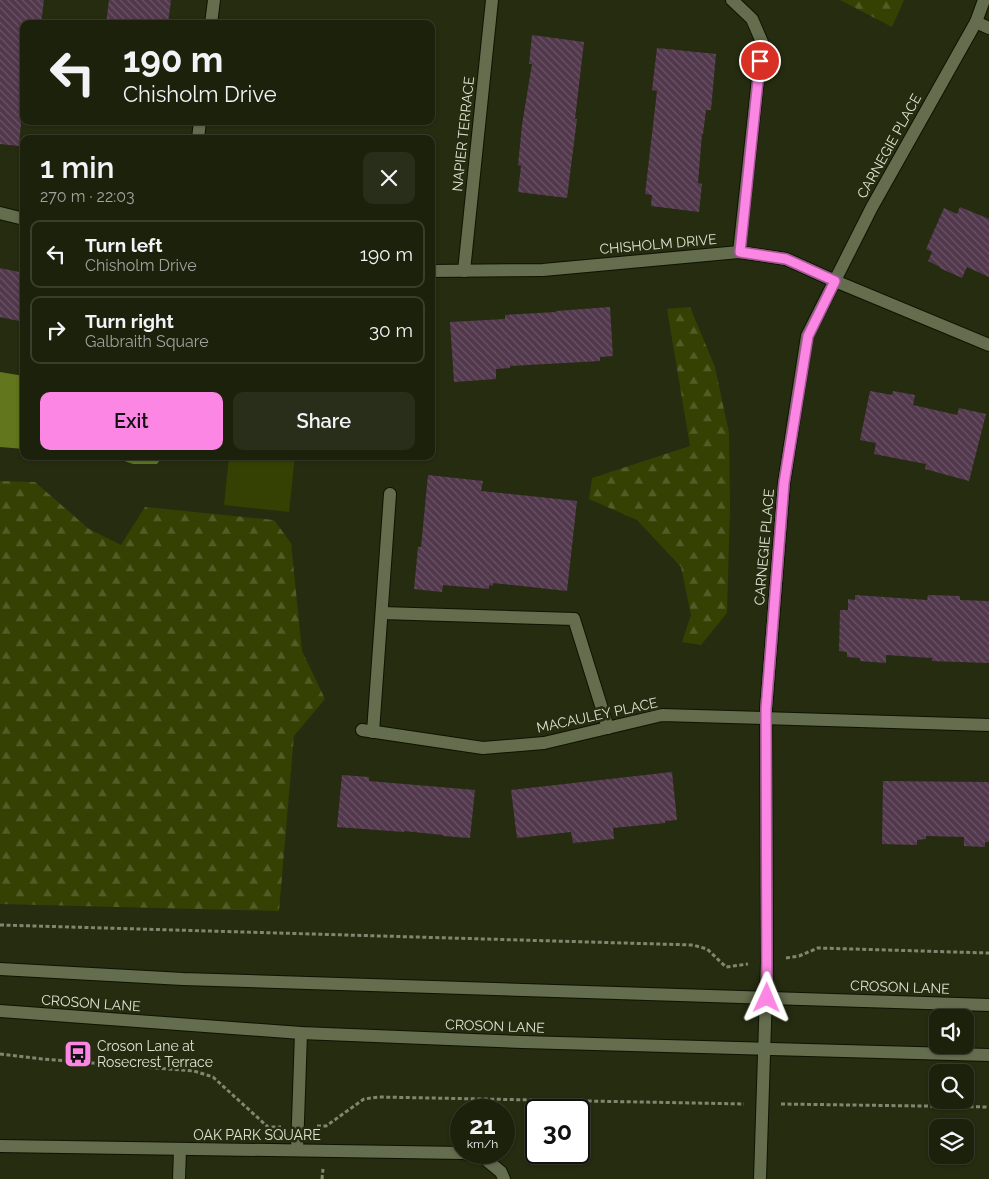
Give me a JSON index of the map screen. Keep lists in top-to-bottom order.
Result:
{
  "streets": {
    "street": [
      "NAPIER TERRACE",
      "CARNEGIE PLACE",
      "CHISHOLM DRIVE",
      "MACAULEY PLACE",
      "CROSON LANE",
      "OAK PARK SQUARE"
    ]
  },
  "crossings": [
    ["NAPIER TERRACE", "CHISHOLM DRIVE"],
    ["CARNEGIE PLACE", "CHISHOLM DRIVE"],
    ["CARNEGIE PLACE", "MACAULEY PLACE"],
    ["CARNEGIE PLACE", "CROSON LANE"]
  ],
  "places": {
    "bus stop": ["Croson Lane at Rosecrest Terrace"]
  },
  "page": {
    "turn": ["190 m", "Chisholm Drive"],
    "heading": ["1 min", "270 m · 22:03"],
    "list": [
      {
        "name": "Turn left",
        "note": "Chisholm Drive",
        "value": "190 m"
      },
      {
        "name": "Turn right",
        "note": "Galbraith Square",
        "value": "30 m"
      }
    ],
    "buttons": ["Exit", "Share"],
    "speed": "21 km/h",
    "limit": "30"
  }
}
